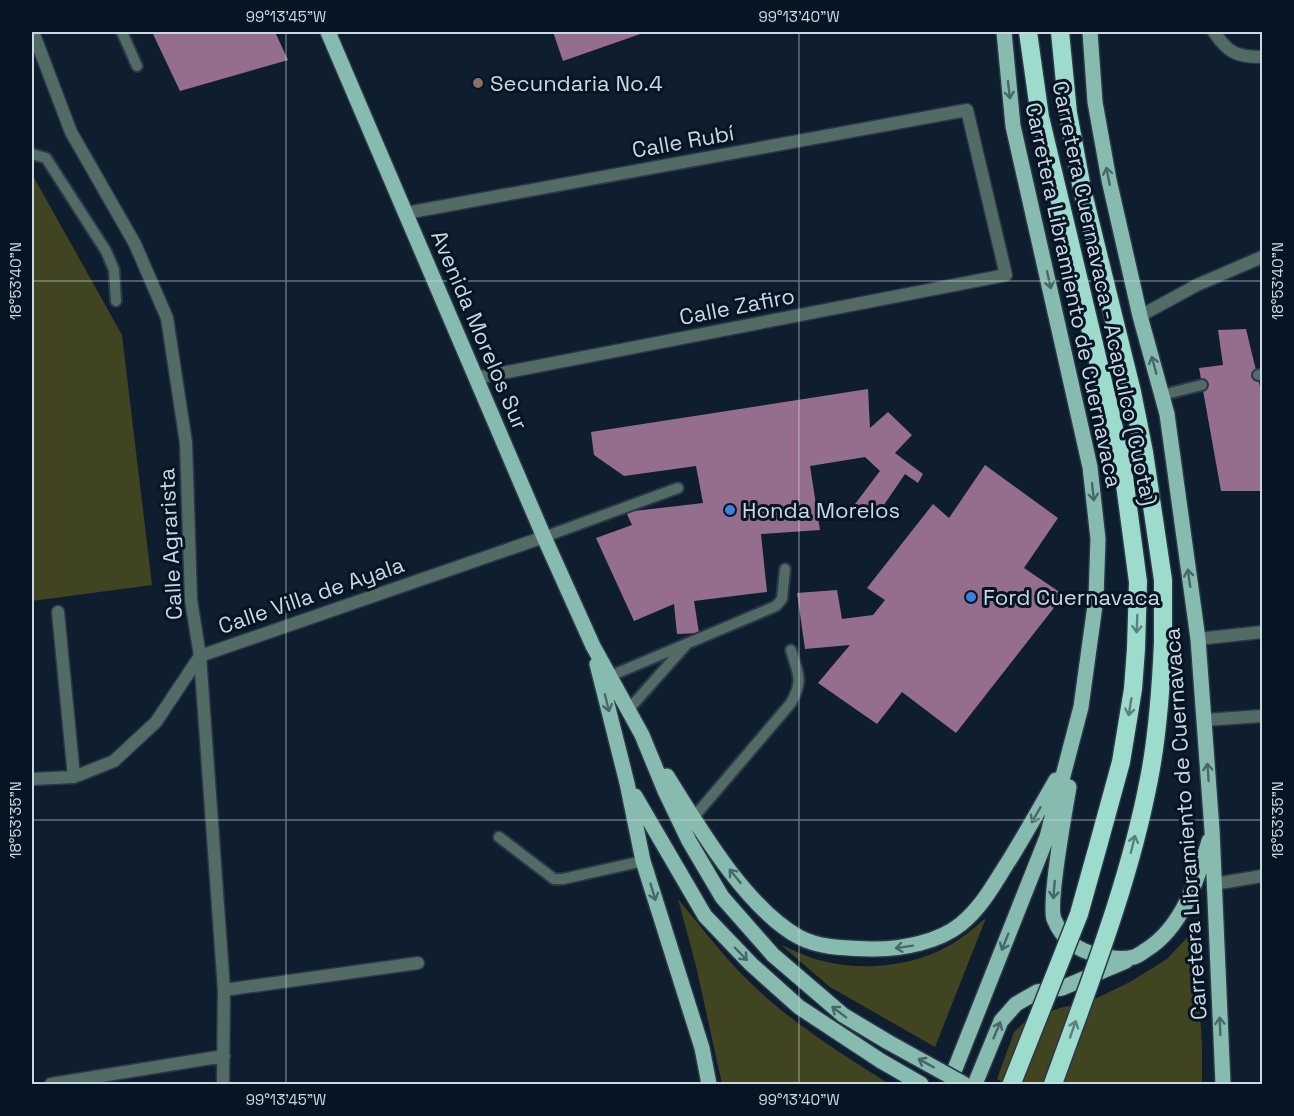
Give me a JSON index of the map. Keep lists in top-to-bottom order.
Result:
{
  "streets": {
    "highway": ["Carretera Cuernavaca - Acapulco (Cuota)"],
    "main road": ["Carretera Libramiento de Cuernavaca", "Avenida Morelos Sur"],
    "street": [
      "Calle Rubí",
      "Calle Zafiro",
      "Calle Agrarista",
      "Calle Villa de Ayala"
    ]
  },
  "crossings": [
    ["Calle Rubí", "Calle Zafiro"],
    ["Calle Rubí", "Avenida Morelos Sur"],
    ["Calle Zafiro", "Avenida Morelos Sur"],
    ["Avenida Morelos Sur", "Calle Villa de Ayala"],
    ["Calle Agrarista", "Calle Villa de Ayala"]
  ],
  "places": ["Secundaria No.4", "Honda Morelos", "Ford Cuernavaca"],
  "coordinates": [
    "99°13'45\"W",
    "99°13'40\"W",
    "18°53'40\"N",
    "18°53'35\"N"
  ]
}
